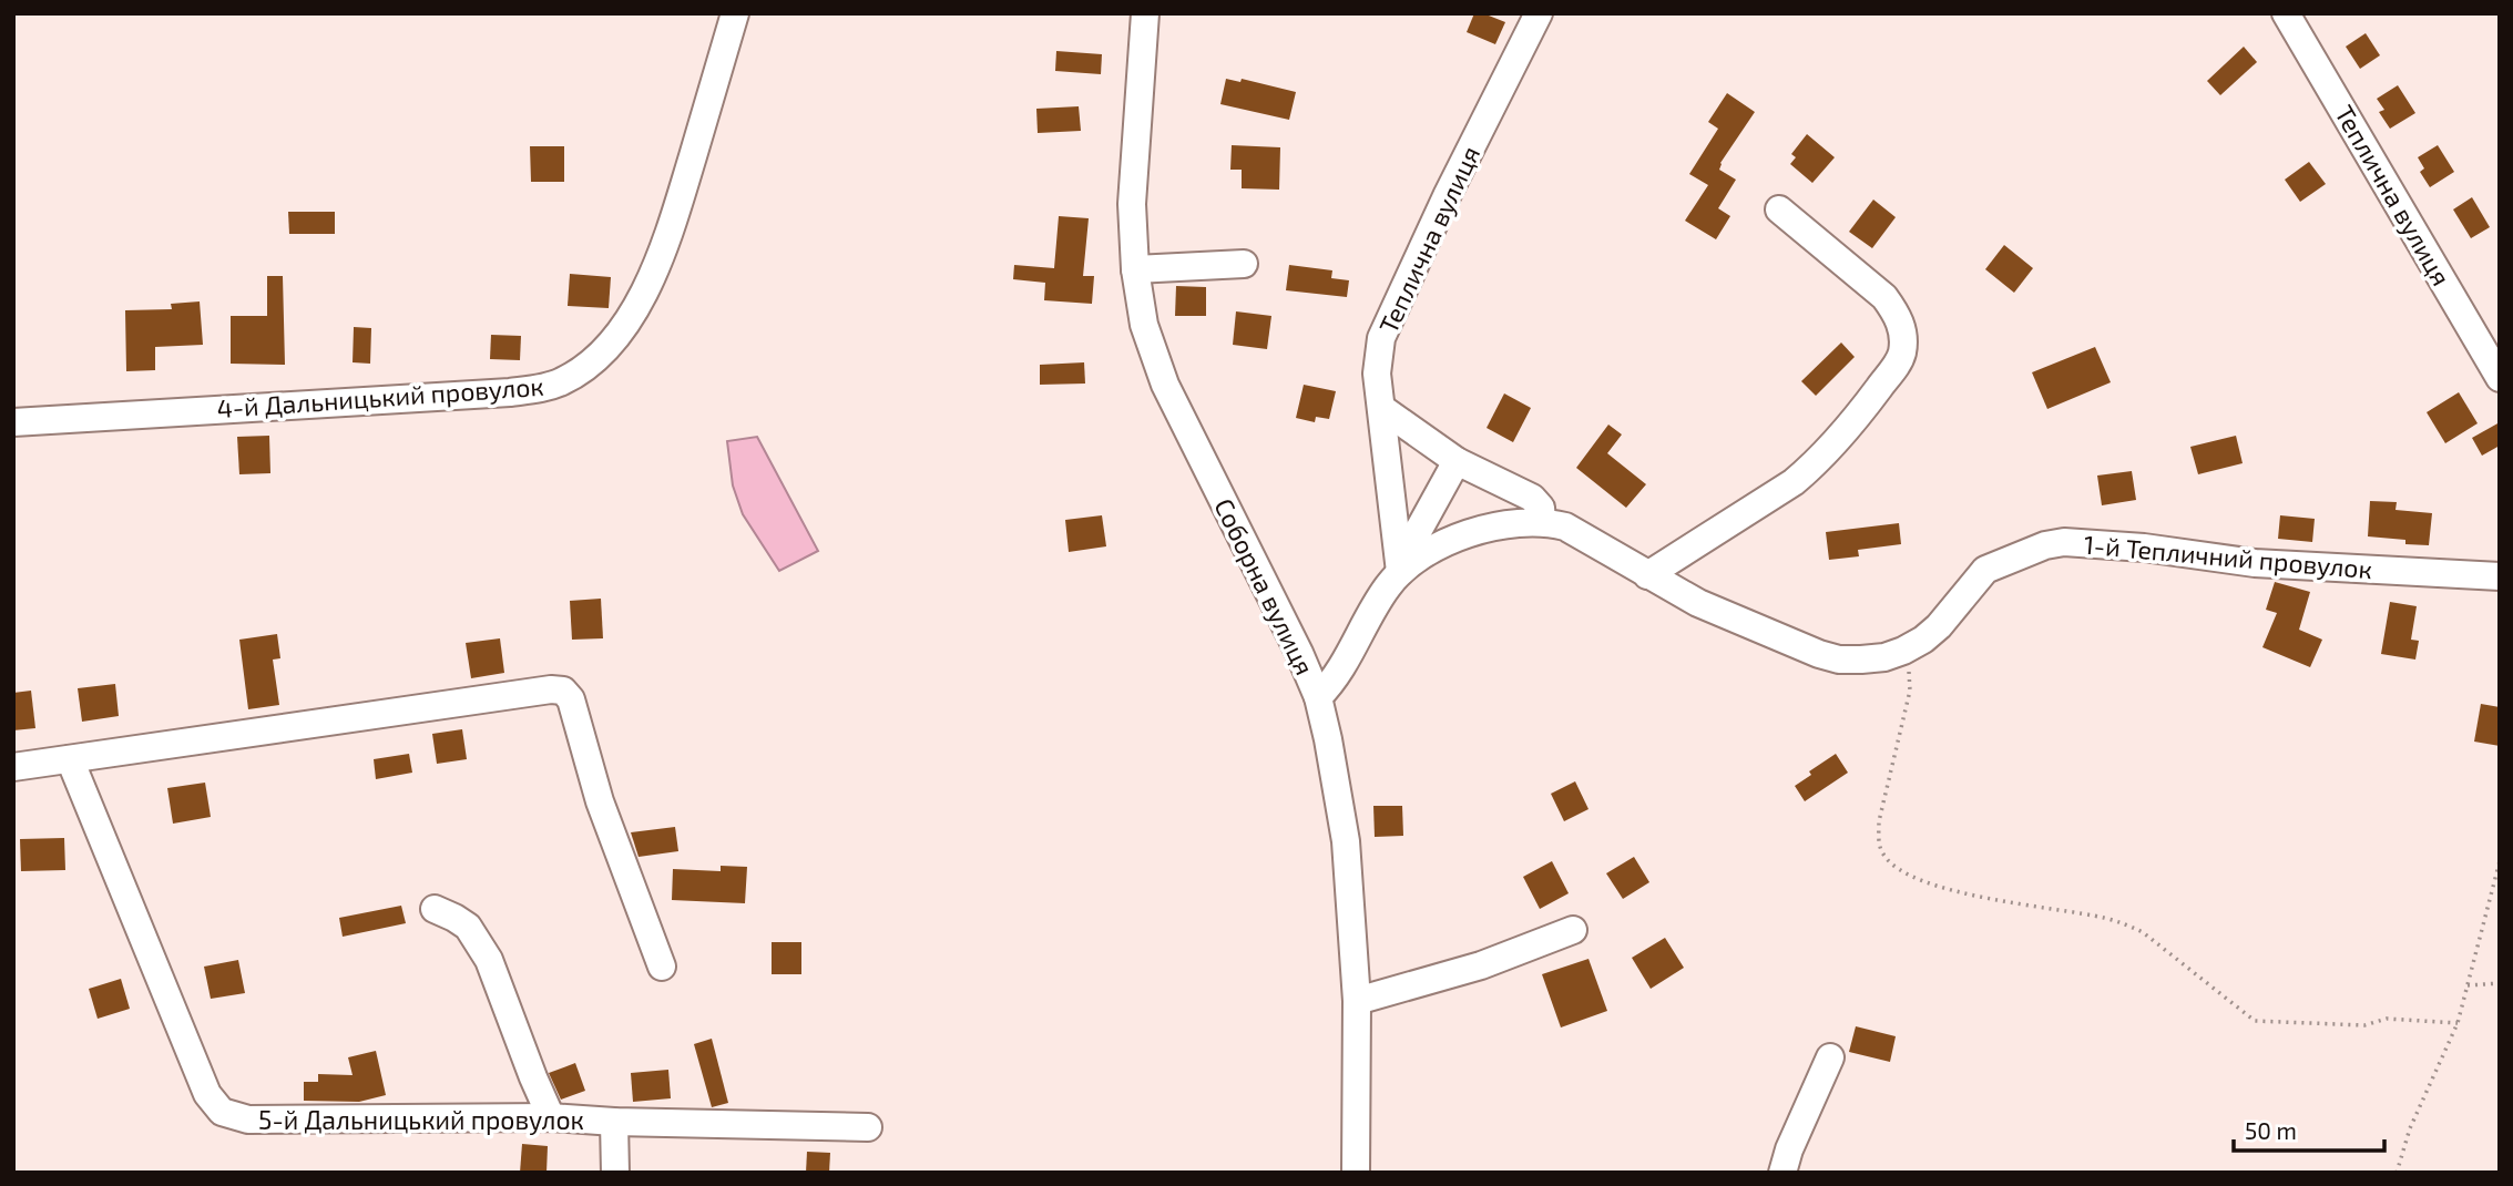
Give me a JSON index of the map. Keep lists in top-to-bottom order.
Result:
{
  "streets": {
    "street": [
      "Теплична вулиця",
      "4-й Дальницький провулок",
      "1-й Тепличний провулок",
      "Соборна вулиця",
      "5-й Дальницький провулок"
    ]
  },
  "crossings": [
    ["Теплична вулиця", "1-й Тепличний провулок"],
    ["1-й Тепличний провулок", "Соборна вулиця"]
  ],
  "scale_bar": "50 m"
}
